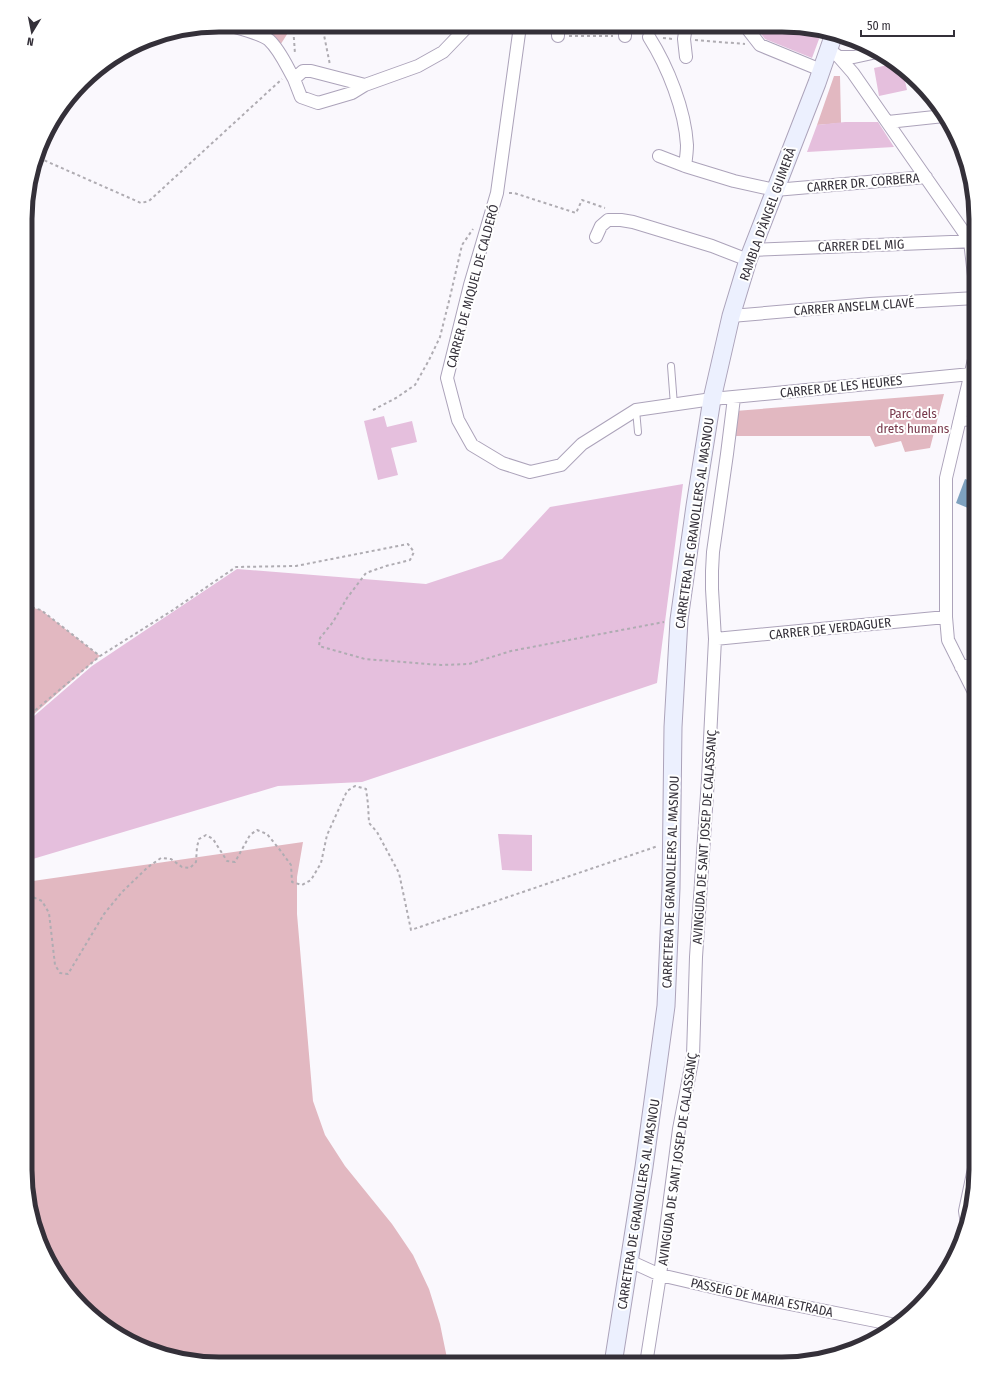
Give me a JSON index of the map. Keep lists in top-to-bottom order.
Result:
{
  "streets": {
    "main road": ["RAMBLA D'ÀNGEL GUIMERÀ", "CARRETERA DE GRANOLLERS AL MASNOU"],
    "street": [
      "CARRER DR. CORBERA",
      "CARRER DEL MIG",
      "CARRER DE MIQUEL DE CALDERÓ",
      "CARRER ANSELM CLAVÉ",
      "CARRER DE LES HEURES",
      "CARRER DE VERDAGUER",
      "AVINGUDA DE SANT JOSEP DE CALASSANÇ",
      "PASSEIG DE MARIA ESTRADA"
    ]
  },
  "crossings": [
    ["CARRER DR. CORBERA", "RAMBLA D'ÀNGEL GUIMERÀ"],
    ["RAMBLA D'ÀNGEL GUIMERÀ", "CARRER DEL MIG"],
    ["RAMBLA D'ÀNGEL GUIMERÀ", "CARRER DE MIQUEL DE CALDERÓ"],
    ["RAMBLA D'ÀNGEL GUIMERÀ", "CARRER ANSELM CLAVÉ"],
    ["RAMBLA D'ÀNGEL GUIMERÀ", "CARRER DE LES HEURES"],
    ["RAMBLA D'ÀNGEL GUIMERÀ", "CARRETERA DE GRANOLLERS AL MASNOU"],
    ["CARRER DE MIQUEL DE CALDERÓ", "CARRER DE LES HEURES"],
    ["CARRER DE MIQUEL DE CALDERÓ", "CARRETERA DE GRANOLLERS AL MASNOU"],
    ["CARRER DE LES HEURES", "CARRETERA DE GRANOLLERS AL MASNOU"],
    ["CARRER DE LES HEURES", "AVINGUDA DE SANT JOSEP DE CALASSANÇ"],
    ["CARRETERA DE GRANOLLERS AL MASNOU", "PASSEIG DE MARIA ESTRADA"],
    ["CARRER DE VERDAGUER", "AVINGUDA DE SANT JOSEP DE CALASSANÇ"],
    ["AVINGUDA DE SANT JOSEP DE CALASSANÇ", "PASSEIG DE MARIA ESTRADA"]
  ],
  "parks": ["Parc dels drets humans"],
  "scale_bar": "50 m",
  "north": "bottom"
}
